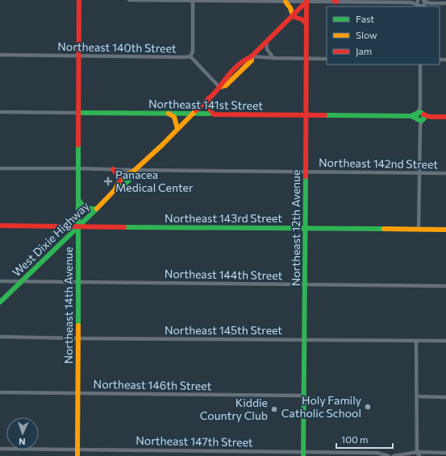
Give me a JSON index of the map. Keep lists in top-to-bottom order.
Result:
{
  "streets": {
    "street": [
      "Northeast 140th Street",
      "Northeast 141st Street",
      "Northeast 142nd Street",
      "Northeast 143rd Street",
      "Northeast 12th Avenue",
      "West Dixie Highway",
      "Northeast 144th Street",
      "Northeast 14th Avenue",
      "Northeast 145th Street",
      "Northeast 146th Street",
      "Northeast 147th Street"
    ]
  },
  "crossings": [
    ["Northeast 140th Street", "West Dixie Highway"],
    ["Northeast 140th Street", "Northeast 14th Avenue"],
    ["Northeast 141st Street", "Northeast 12th Avenue"],
    ["Northeast 141st Street", "West Dixie Highway"],
    ["Northeast 141st Street", "Northeast 14th Avenue"],
    ["Northeast 142nd Street", "Northeast 12th Avenue"],
    ["Northeast 142nd Street", "West Dixie Highway"],
    ["Northeast 142nd Street", "Northeast 14th Avenue"],
    ["Northeast 143rd Street", "Northeast 12th Avenue"],
    ["Northeast 143rd Street", "West Dixie Highway"],
    ["Northeast 143rd Street", "Northeast 14th Avenue"],
    ["Northeast 12th Avenue", "West Dixie Highway"],
    ["Northeast 12th Avenue", "Northeast 144th Street"],
    ["Northeast 12th Avenue", "Northeast 145th Street"],
    ["Northeast 12th Avenue", "Northeast 146th Street"],
    ["Northeast 12th Avenue", "Northeast 147th Street"],
    ["West Dixie Highway", "Northeast 144th Street"],
    ["West Dixie Highway", "Northeast 14th Avenue"],
    ["Northeast 144th Street", "Northeast 14th Avenue"],
    ["Northeast 14th Avenue", "Northeast 145th Street"],
    ["Northeast 14th Avenue", "Northeast 146th Street"],
    ["Northeast 14th Avenue", "Northeast 147th Street"]
  ],
  "places": {
    "health": ["Panacea Medical Center"],
    "other": ["Holy Family Catholic School", "Kiddie Country Club"]
  },
  "legend": ["Fast", "Slow", "Jam"],
  "scale_bar": "100 m",
  "north": "bottom"
}
